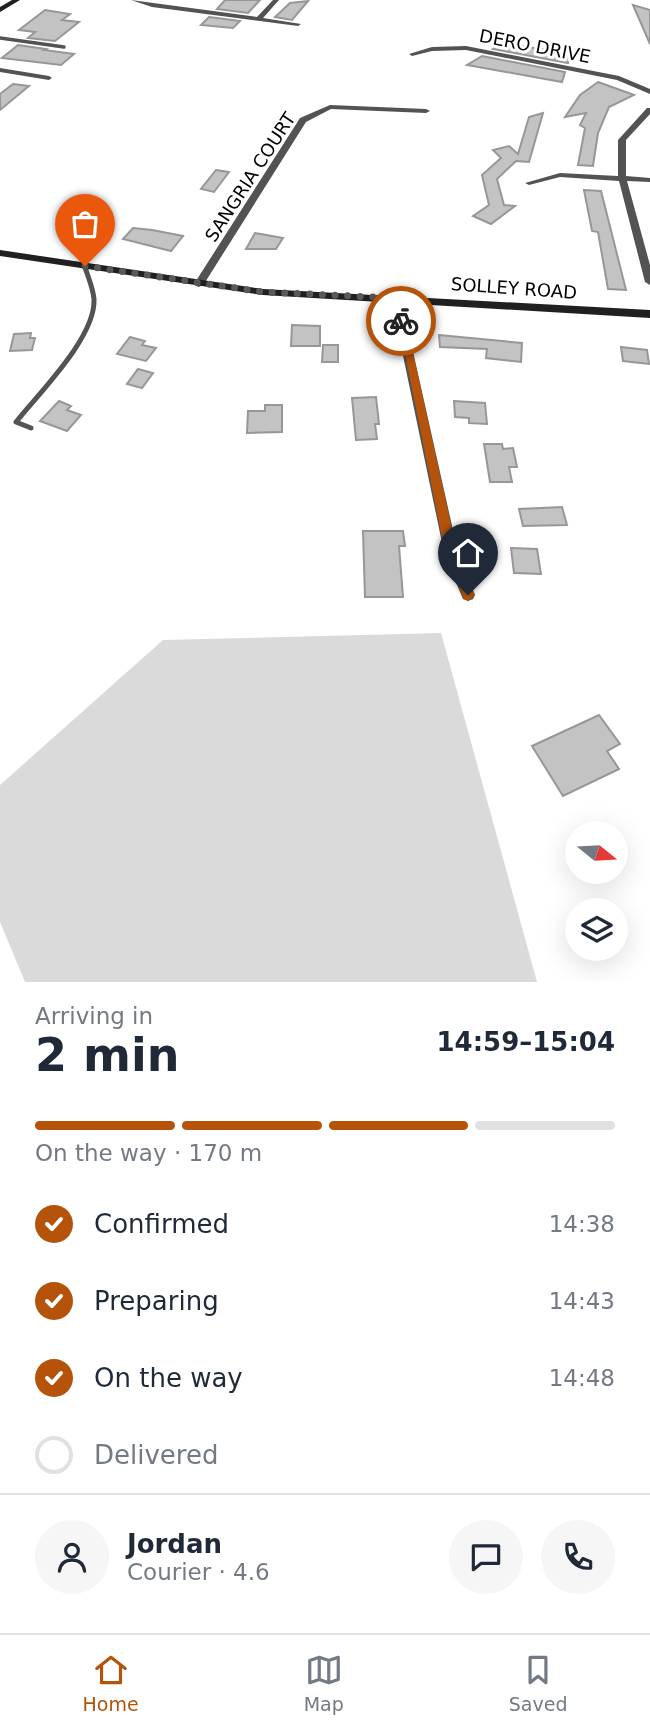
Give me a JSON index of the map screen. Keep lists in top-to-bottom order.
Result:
{
  "streets": {
    "main road": ["SOLLEY ROAD"],
    "street": ["DERO DRIVE", "SANGRIA COURT"]
  },
  "crossings": [
    ["SANGRIA COURT", "SOLLEY ROAD"]
  ],
  "north": "right",
  "page": {
    "heading": ["2 min", "Arriving in", "14:59–15:04"],
    "panel": ["Jordan", "Courier · 4.6"],
    "bar": "On the way · 170 m",
    "list": [
      ["Confirmed", "14:38"],
      ["Preparing", "14:43"],
      ["On the way", "14:48"],
      "Delivered"
    ],
    "tabs": ["Home", "Map", "Saved"]
  }
}
